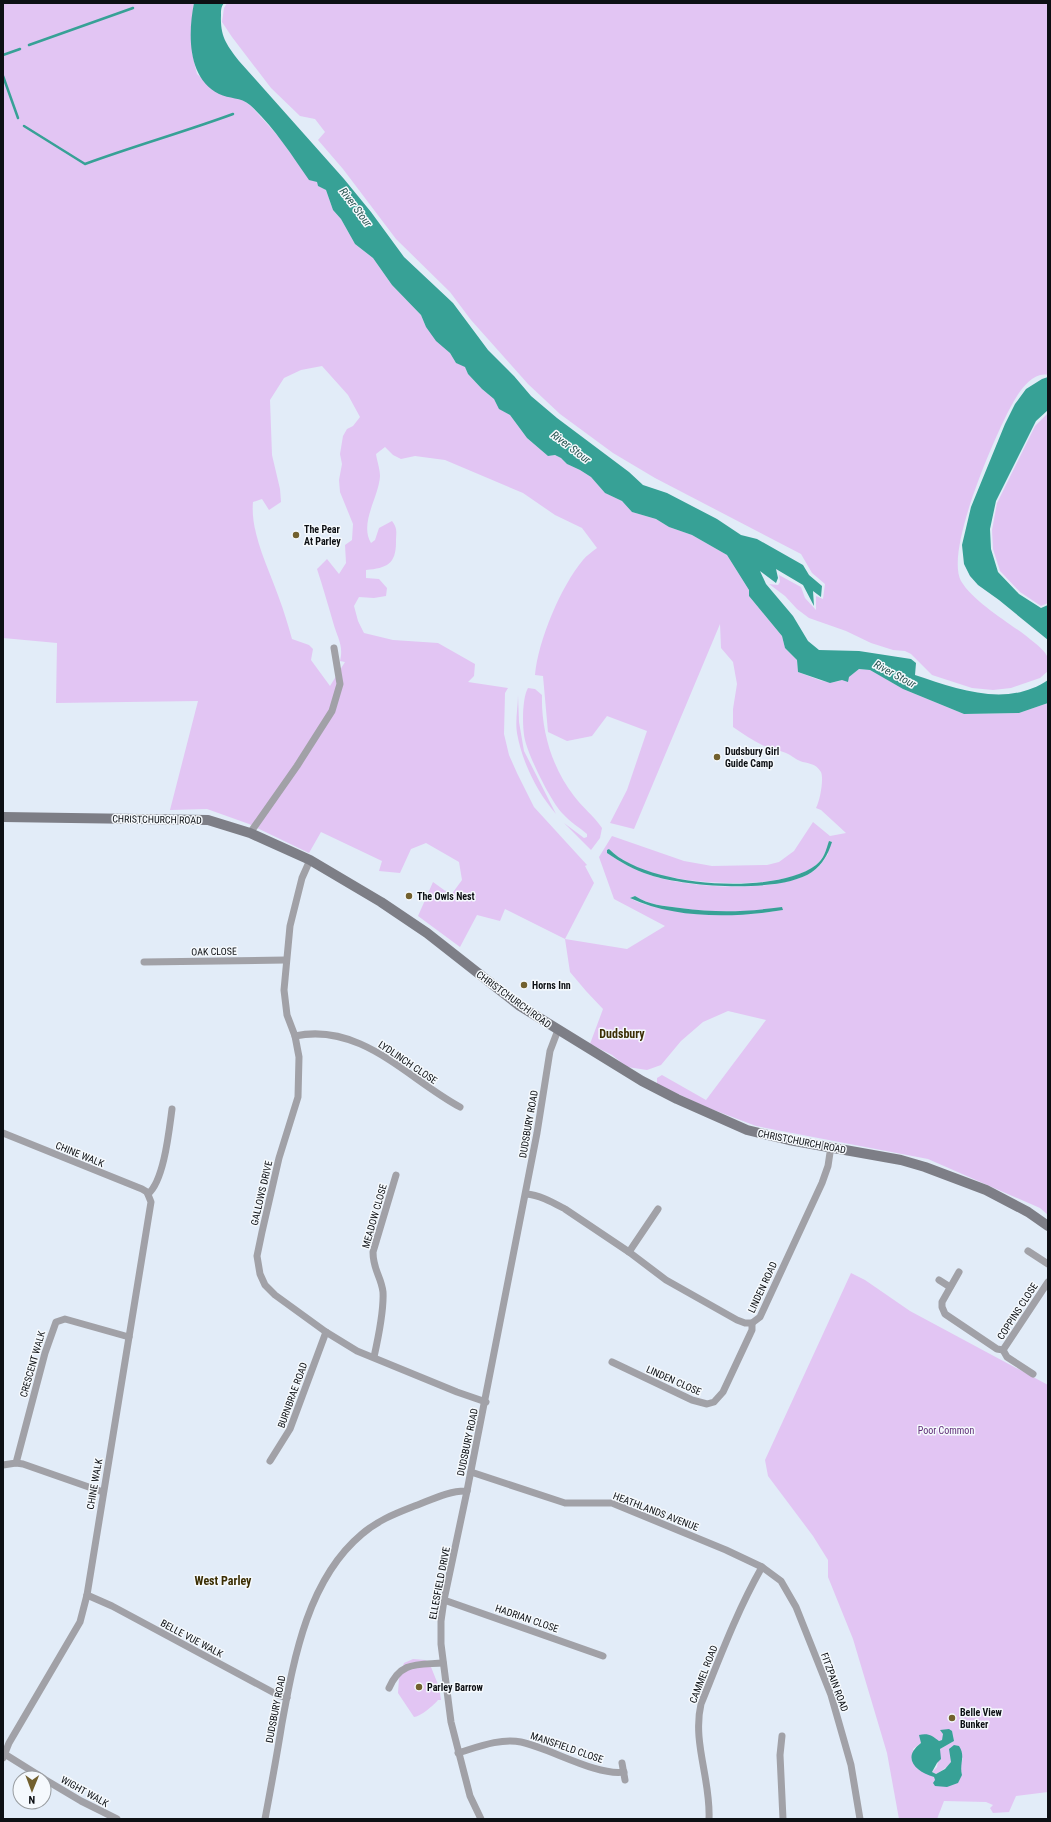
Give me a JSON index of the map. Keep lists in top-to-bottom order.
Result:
{
  "streets": {
    "main road": ["CHRISTCHURCH ROAD"],
    "street": [
      "OAK CLOSE",
      "LYDLINCH CLOSE",
      "DUDSBURY ROAD",
      "CHINE WALK",
      "GALLOWS DRIVE",
      "MEADOW CLOSE",
      "LINDEN ROAD",
      "COPPINS CLOSE",
      "CRESCENT WALK",
      "LINDEN CLOSE",
      "BURNBRAE ROAD",
      "HEATHLANDS AVENUE",
      "ELLESFIELD DRIVE",
      "HADRIAN CLOSE",
      "BELLE VUE WALK",
      "CAMMEL ROAD",
      "FITZPAIN ROAD",
      "MANSFIELD CLOSE",
      "WIGHT WALK"
    ]
  },
  "crossings": [
    ["CHRISTCHURCH ROAD", "DUDSBURY ROAD"],
    ["CHRISTCHURCH ROAD", "GALLOWS DRIVE"],
    ["CHRISTCHURCH ROAD", "LINDEN ROAD"],
    ["OAK CLOSE", "GALLOWS DRIVE"],
    ["LYDLINCH CLOSE", "GALLOWS DRIVE"],
    ["DUDSBURY ROAD", "GALLOWS DRIVE"],
    ["DUDSBURY ROAD", "LINDEN ROAD"],
    ["DUDSBURY ROAD", "HEATHLANDS AVENUE"],
    ["DUDSBURY ROAD", "ELLESFIELD DRIVE"],
    ["DUDSBURY ROAD", "BELLE VUE WALK"],
    ["CHINE WALK", "CRESCENT WALK"],
    ["CHINE WALK", "BELLE VUE WALK"],
    ["CHINE WALK", "WIGHT WALK"],
    ["GALLOWS DRIVE", "MEADOW CLOSE"],
    ["GALLOWS DRIVE", "BURNBRAE ROAD"],
    ["LINDEN ROAD", "LINDEN CLOSE"],
    ["HEATHLANDS AVENUE", "CAMMEL ROAD"],
    ["HEATHLANDS AVENUE", "FITZPAIN ROAD"],
    ["ELLESFIELD DRIVE", "HADRIAN CLOSE"],
    ["ELLESFIELD DRIVE", "MANSFIELD CLOSE"],
    ["CAMMEL ROAD", "FITZPAIN ROAD"]
  ],
  "districts": ["Dudsbury", "West Parley"],
  "water": ["River Stour"],
  "parks": ["Poor Common"],
  "places": [
    "The Pear At Parley",
    "Dudsbury Girl Guide Camp",
    "The Owls Nest",
    "Horns Inn",
    "Parley Barrow",
    "Belle View Bunker"
  ],
  "north": "bottom"
}
